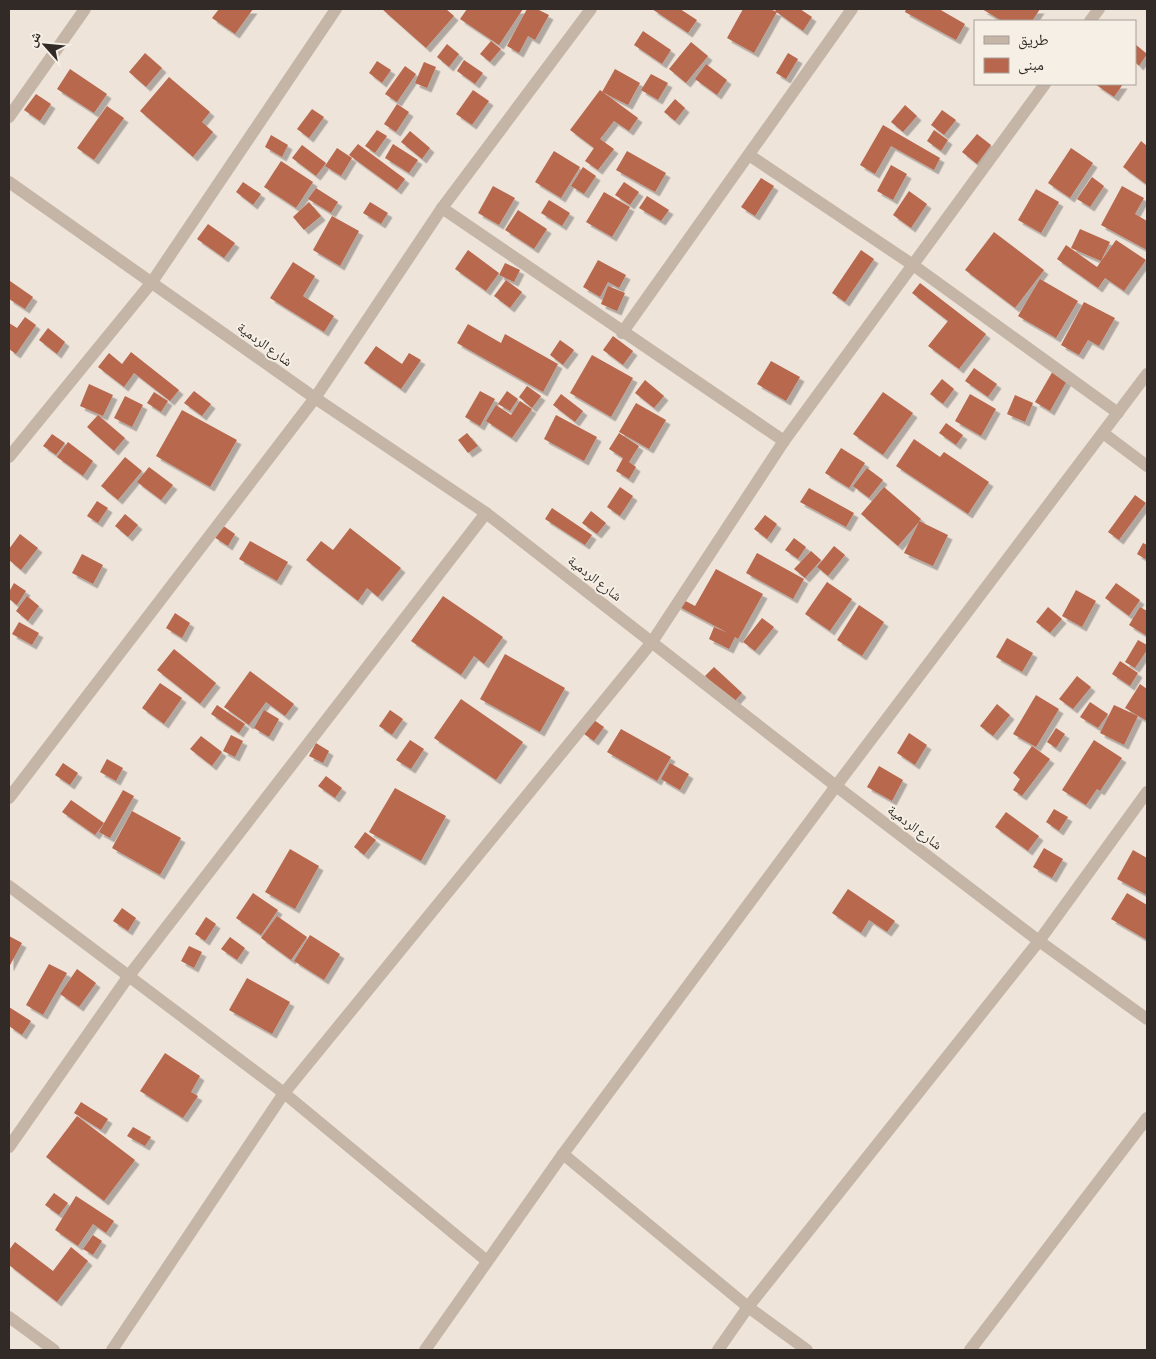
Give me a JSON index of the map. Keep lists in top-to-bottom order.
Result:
{
  "streets": {
    "street": ["شارع الردمية"]
  },
  "legend": ["طريق", "مبنى"],
  "north": "top left"
}
